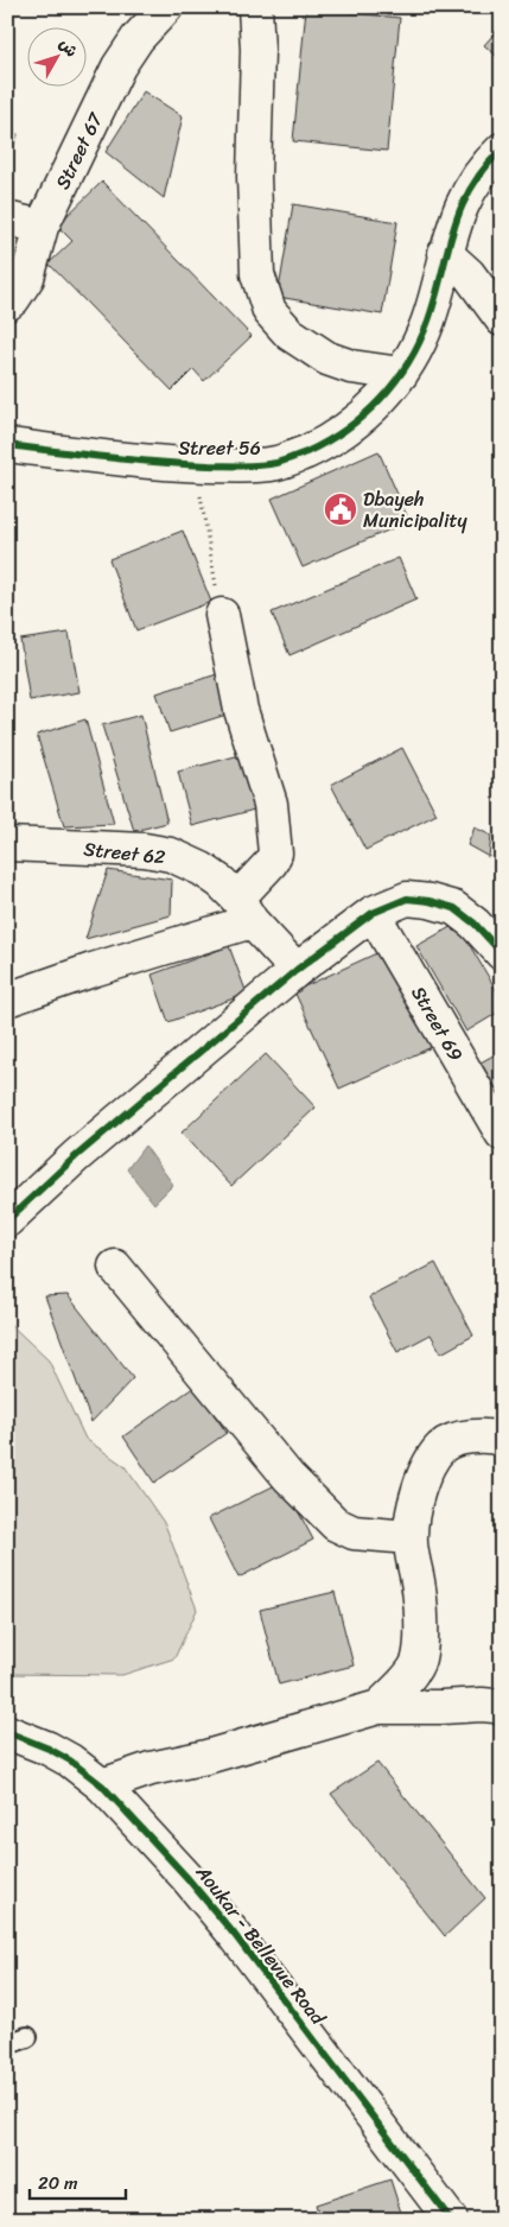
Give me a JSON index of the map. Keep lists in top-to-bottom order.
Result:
{
  "streets": {
    "street": [
      "Street 67",
      "Street 56",
      "Street 62",
      "Street 69",
      "Aoukar - Bellevue Road"
    ]
  },
  "places": {
    "public building": ["Dbayeh Municipality"]
  },
  "scale_bar": "20 m",
  "north": "top right"
}
